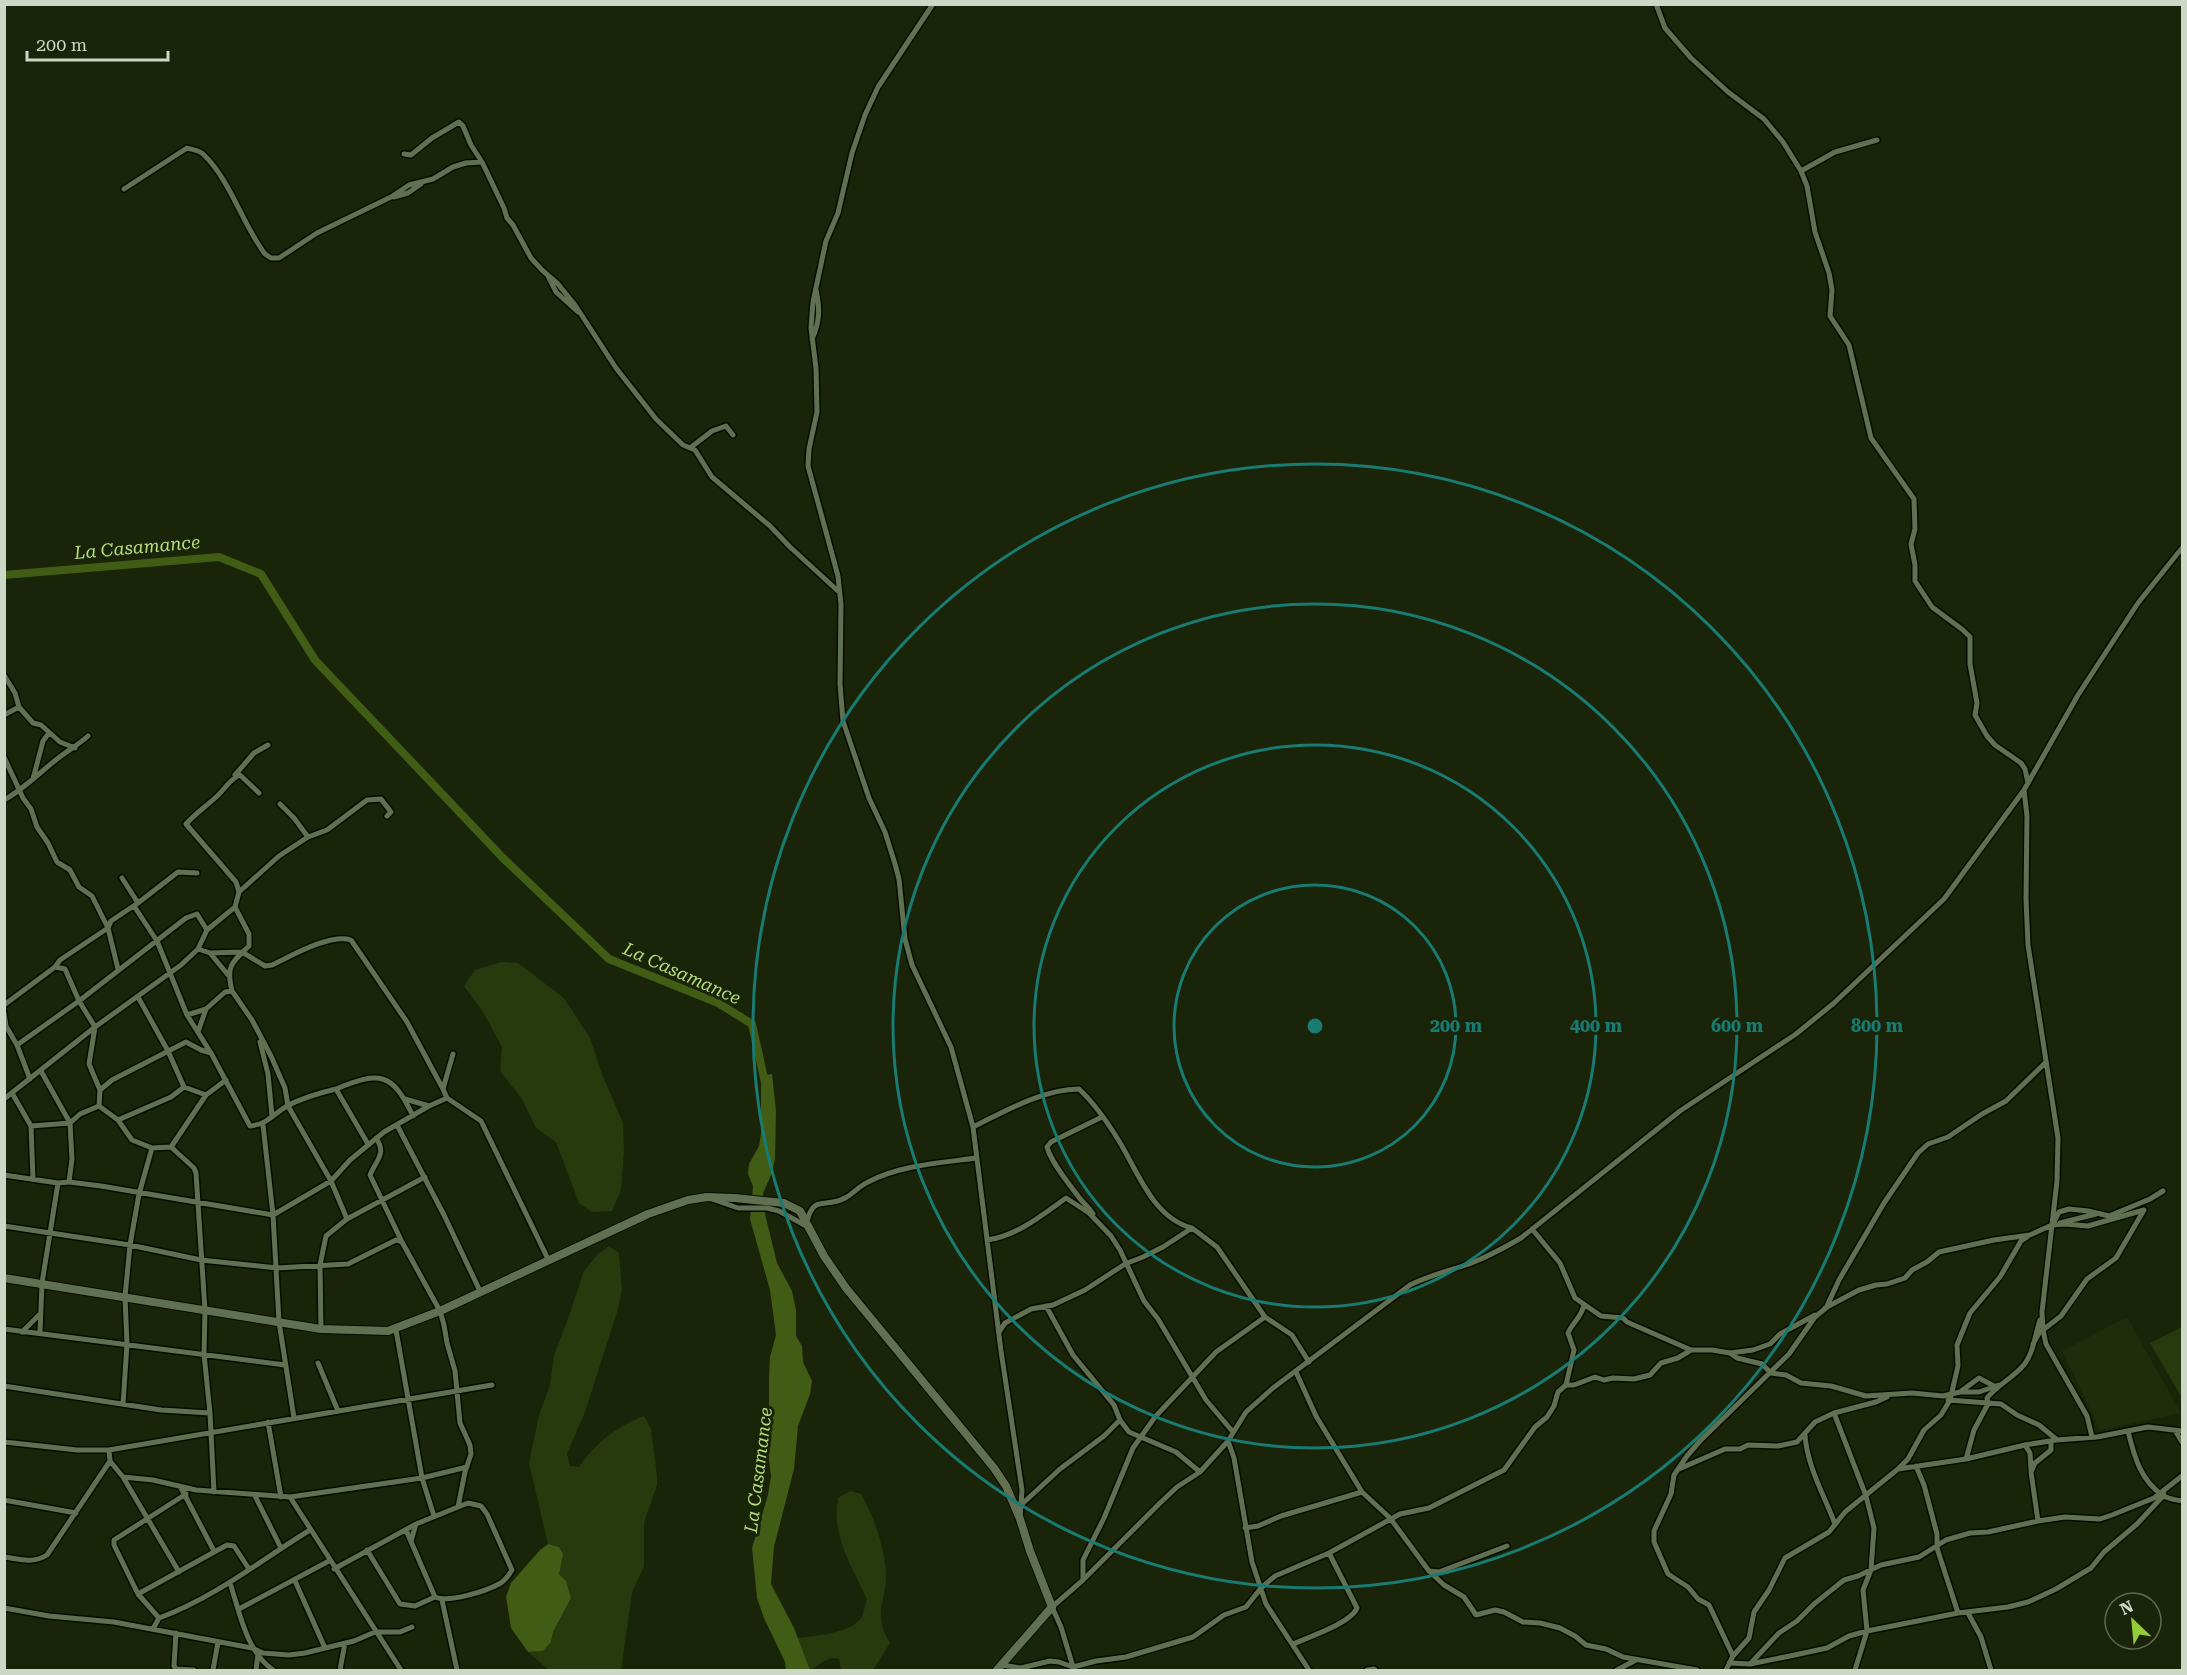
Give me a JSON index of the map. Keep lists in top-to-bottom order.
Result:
{
  "water": ["La Casamance"],
  "scale_bar": "200 m",
  "north": "top left",
  "rings": [
    "200 m",
    "400 m",
    "600 m",
    "800 m"
  ]
}
